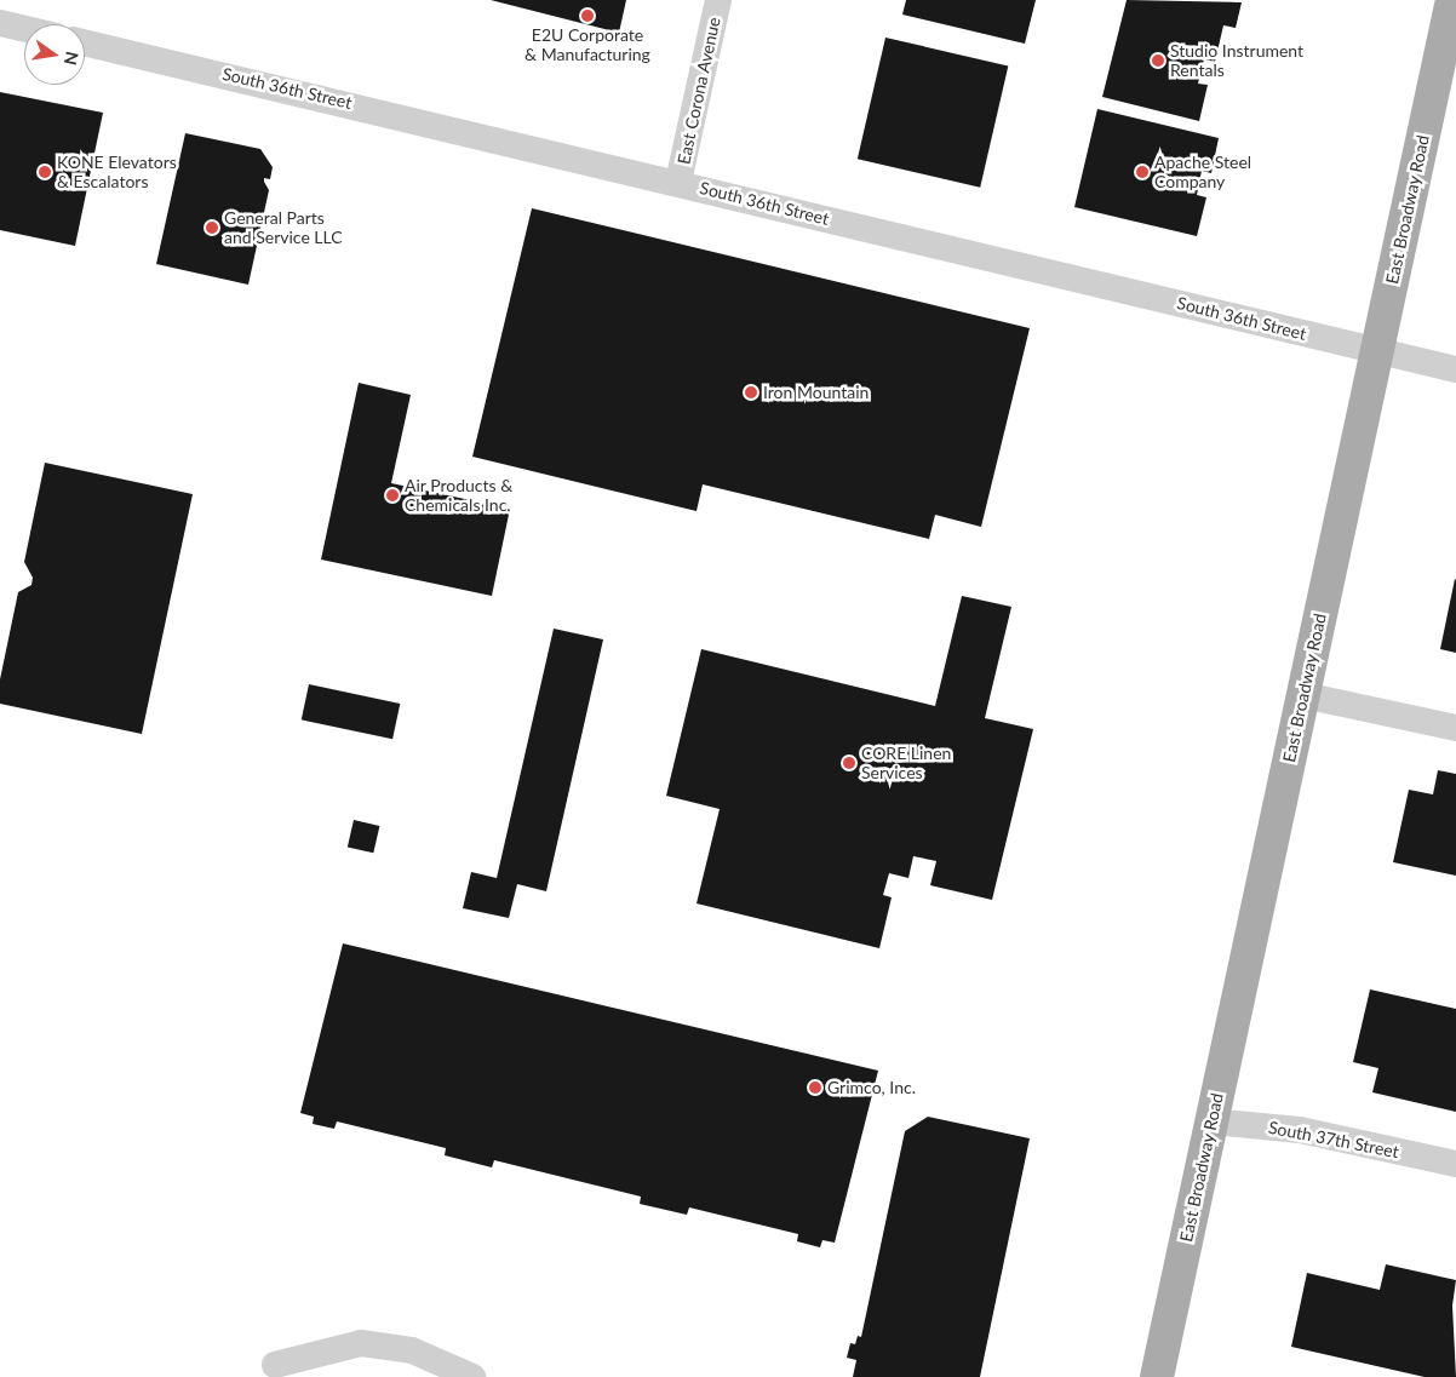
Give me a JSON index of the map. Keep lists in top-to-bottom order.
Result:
{
  "streets": {
    "main road": ["East Broadway Road"],
    "street": ["South 36th Street", "East Corona Avenue", "South 37th Street"]
  },
  "crossings": [
    ["South 36th Street", "East Corona Avenue"],
    ["South 36th Street", "East Broadway Road"],
    ["East Broadway Road", "South 37th Street"]
  ],
  "places": [
    "E2U Corporate & Manufacturing",
    "Studio Instrument Rentals",
    "KONE Elevators & Escalators",
    "Apache Steel Company",
    "General Parts and Service LLC",
    "Iron Mountain",
    "Air Products & Chemicals Inc.",
    "CORE Linen Services",
    "Grimco, Inc."
  ],
  "north": "right"
}
